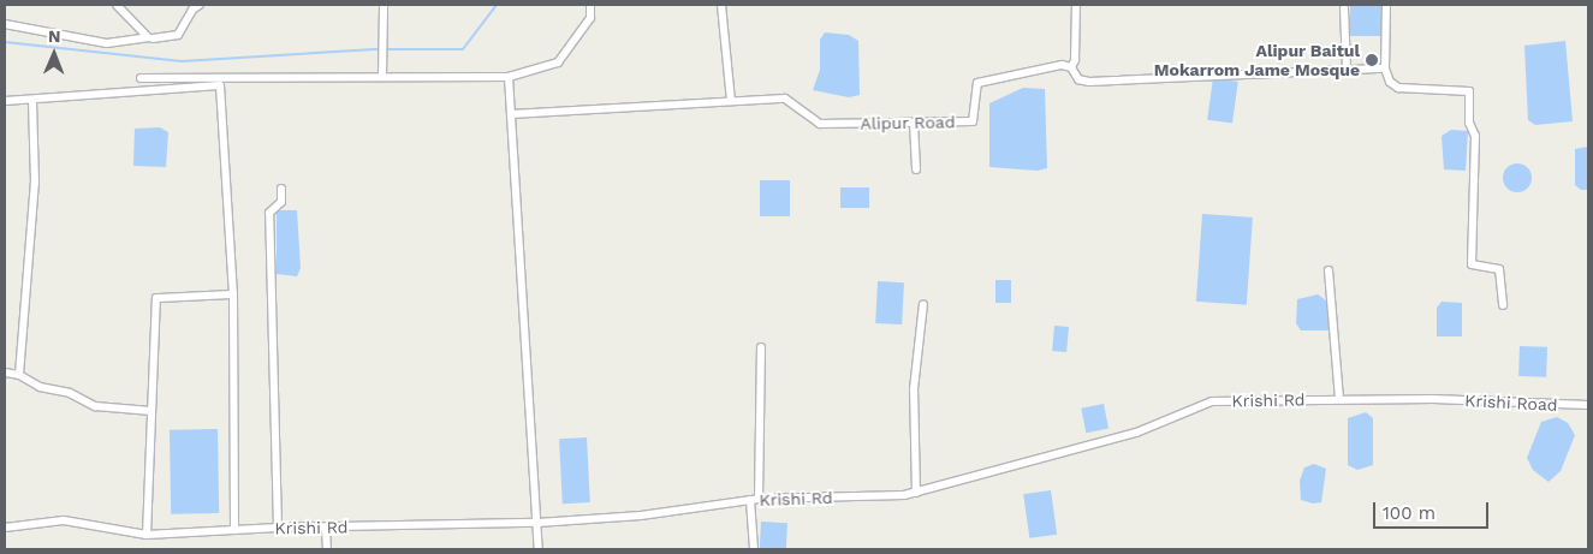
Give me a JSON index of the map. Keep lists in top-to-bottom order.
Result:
{
  "streets": {
    "street": ["Alipur Road", "Krishi Rd", "Krishi Road"]
  },
  "crossings": [
    ["Krishi Rd", "Krishi Road"]
  ],
  "places": ["Alipur Baitul Mokarrom Jame Mosque"],
  "scale_bar": "100 m",
  "north": "top"
}
